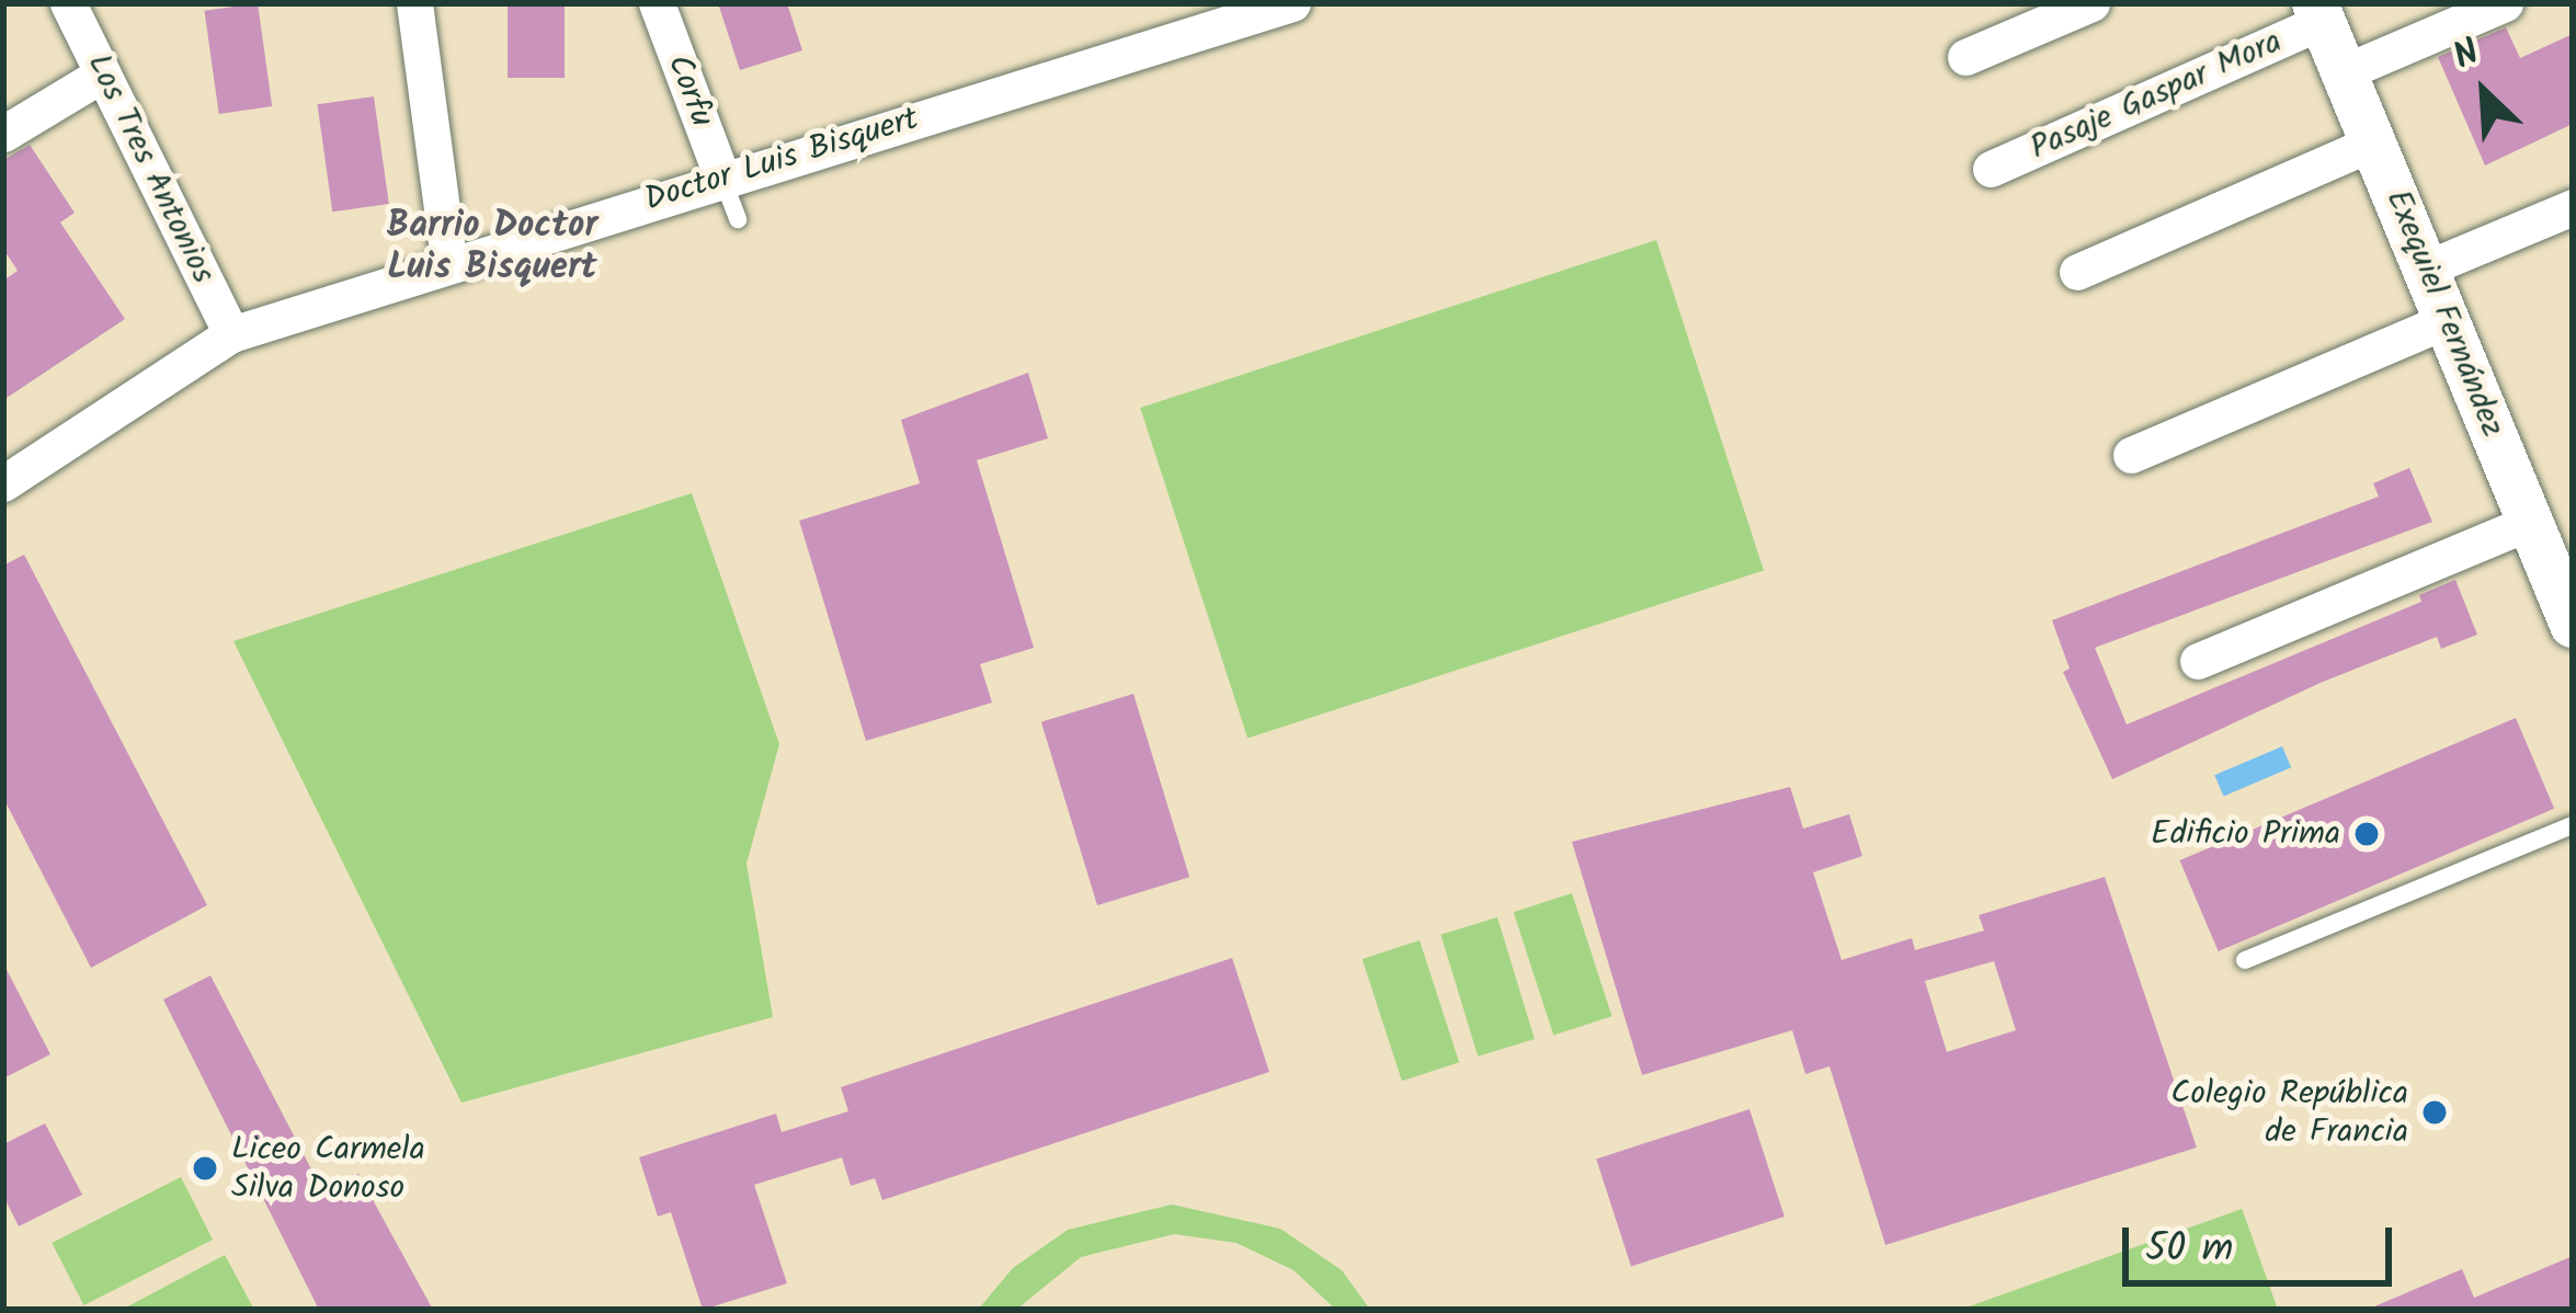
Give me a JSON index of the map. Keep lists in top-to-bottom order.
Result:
{
  "streets": {
    "street": [
      "Corfu",
      "Pasaje Gaspar Mora",
      "Doctor Luis Bisquert",
      "Los Tres Antonios",
      "Exequiel Fernández"
    ]
  },
  "crossings": [
    ["Corfu", "Doctor Luis Bisquert"],
    ["Pasaje Gaspar Mora", "Exequiel Fernández"],
    ["Doctor Luis Bisquert", "Los Tres Antonios"]
  ],
  "districts": ["Barrio Doctor Luis Bisquert"],
  "places": ["Edificio Prima", "Colegio República de Francia", "Liceo Carmela Silva Donoso"],
  "scale_bar": "50 m",
  "north": "top left"
}
